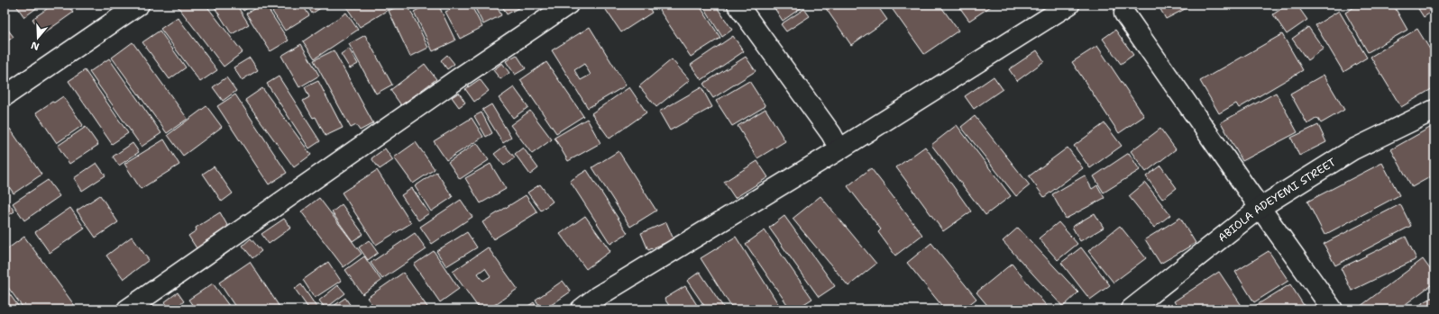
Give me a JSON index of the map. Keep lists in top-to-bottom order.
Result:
{
  "streets": {
    "street": ["ABIOLA ADEYEMI STREET"]
  },
  "north": "bottom"
}
